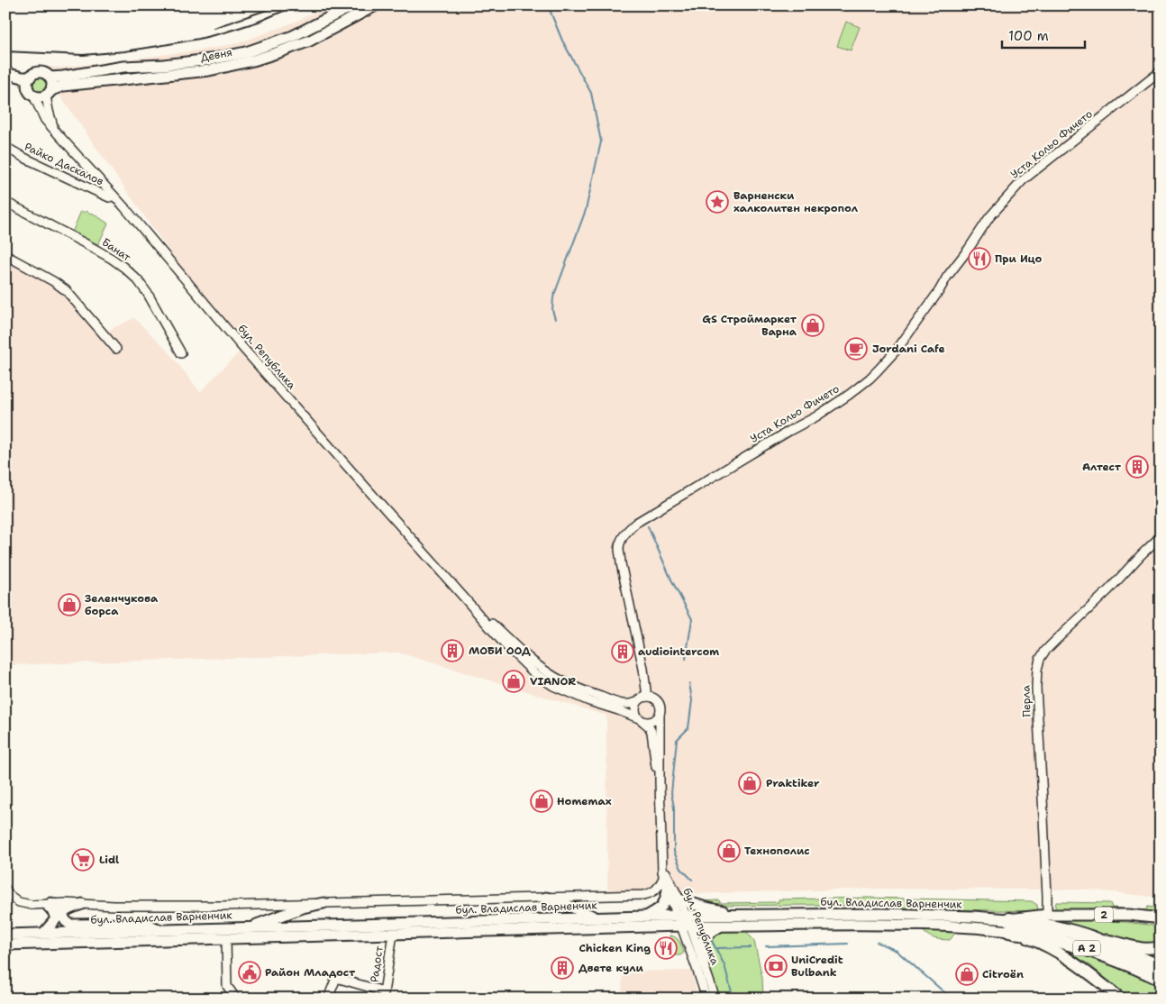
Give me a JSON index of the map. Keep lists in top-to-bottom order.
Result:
{
  "streets": {
    "highway": ["A 2"],
    "main road": ["Девня", "бул. Владислав Варненчик", "2"],
    "street": [
      "Уста Кольо Фичето",
      "Райко Даскалов",
      "Банат",
      "бул. Република",
      "Перла",
      "Радост"
    ]
  },
  "crossings": [
    ["Девня", "бул. Република"],
    ["Уста Кольо Фичето", "бул. Република"],
    ["Райко Даскалов", "бул. Република"],
    ["бул. Република", "бул. Владислав Варненчик"],
    ["Перла", "бул. Владислав Варненчик"],
    ["Перла", "2"],
    ["бул. Владислав Варненчик", "2"],
    ["бул. Владислав Варненчик", "A 2"],
    ["бул. Владислав Варненчик", "Радост"]
  ],
  "places": {
    "place": ["Варненски халколитен некропол"],
    "restaurant": ["При Ицо", "Chicken King"],
    "shop": [
      "GS Строймаркет Варна",
      "Зеленчукова борса",
      "VIANOR",
      "Praktiker",
      "Homemax",
      "Технополис",
      "Citroën"
    ],
    "cafe": ["Jordani Cafe"],
    "building": [
      "Алтест",
      "МОБИ ООД",
      "audiointercom",
      "Двете кули"
    ],
    "supermarket": ["Lidl"],
    "bank": ["UniCredit Bulbank"],
    "public building": ["Район Младост"]
  },
  "scale_bar": "100 m"
}
